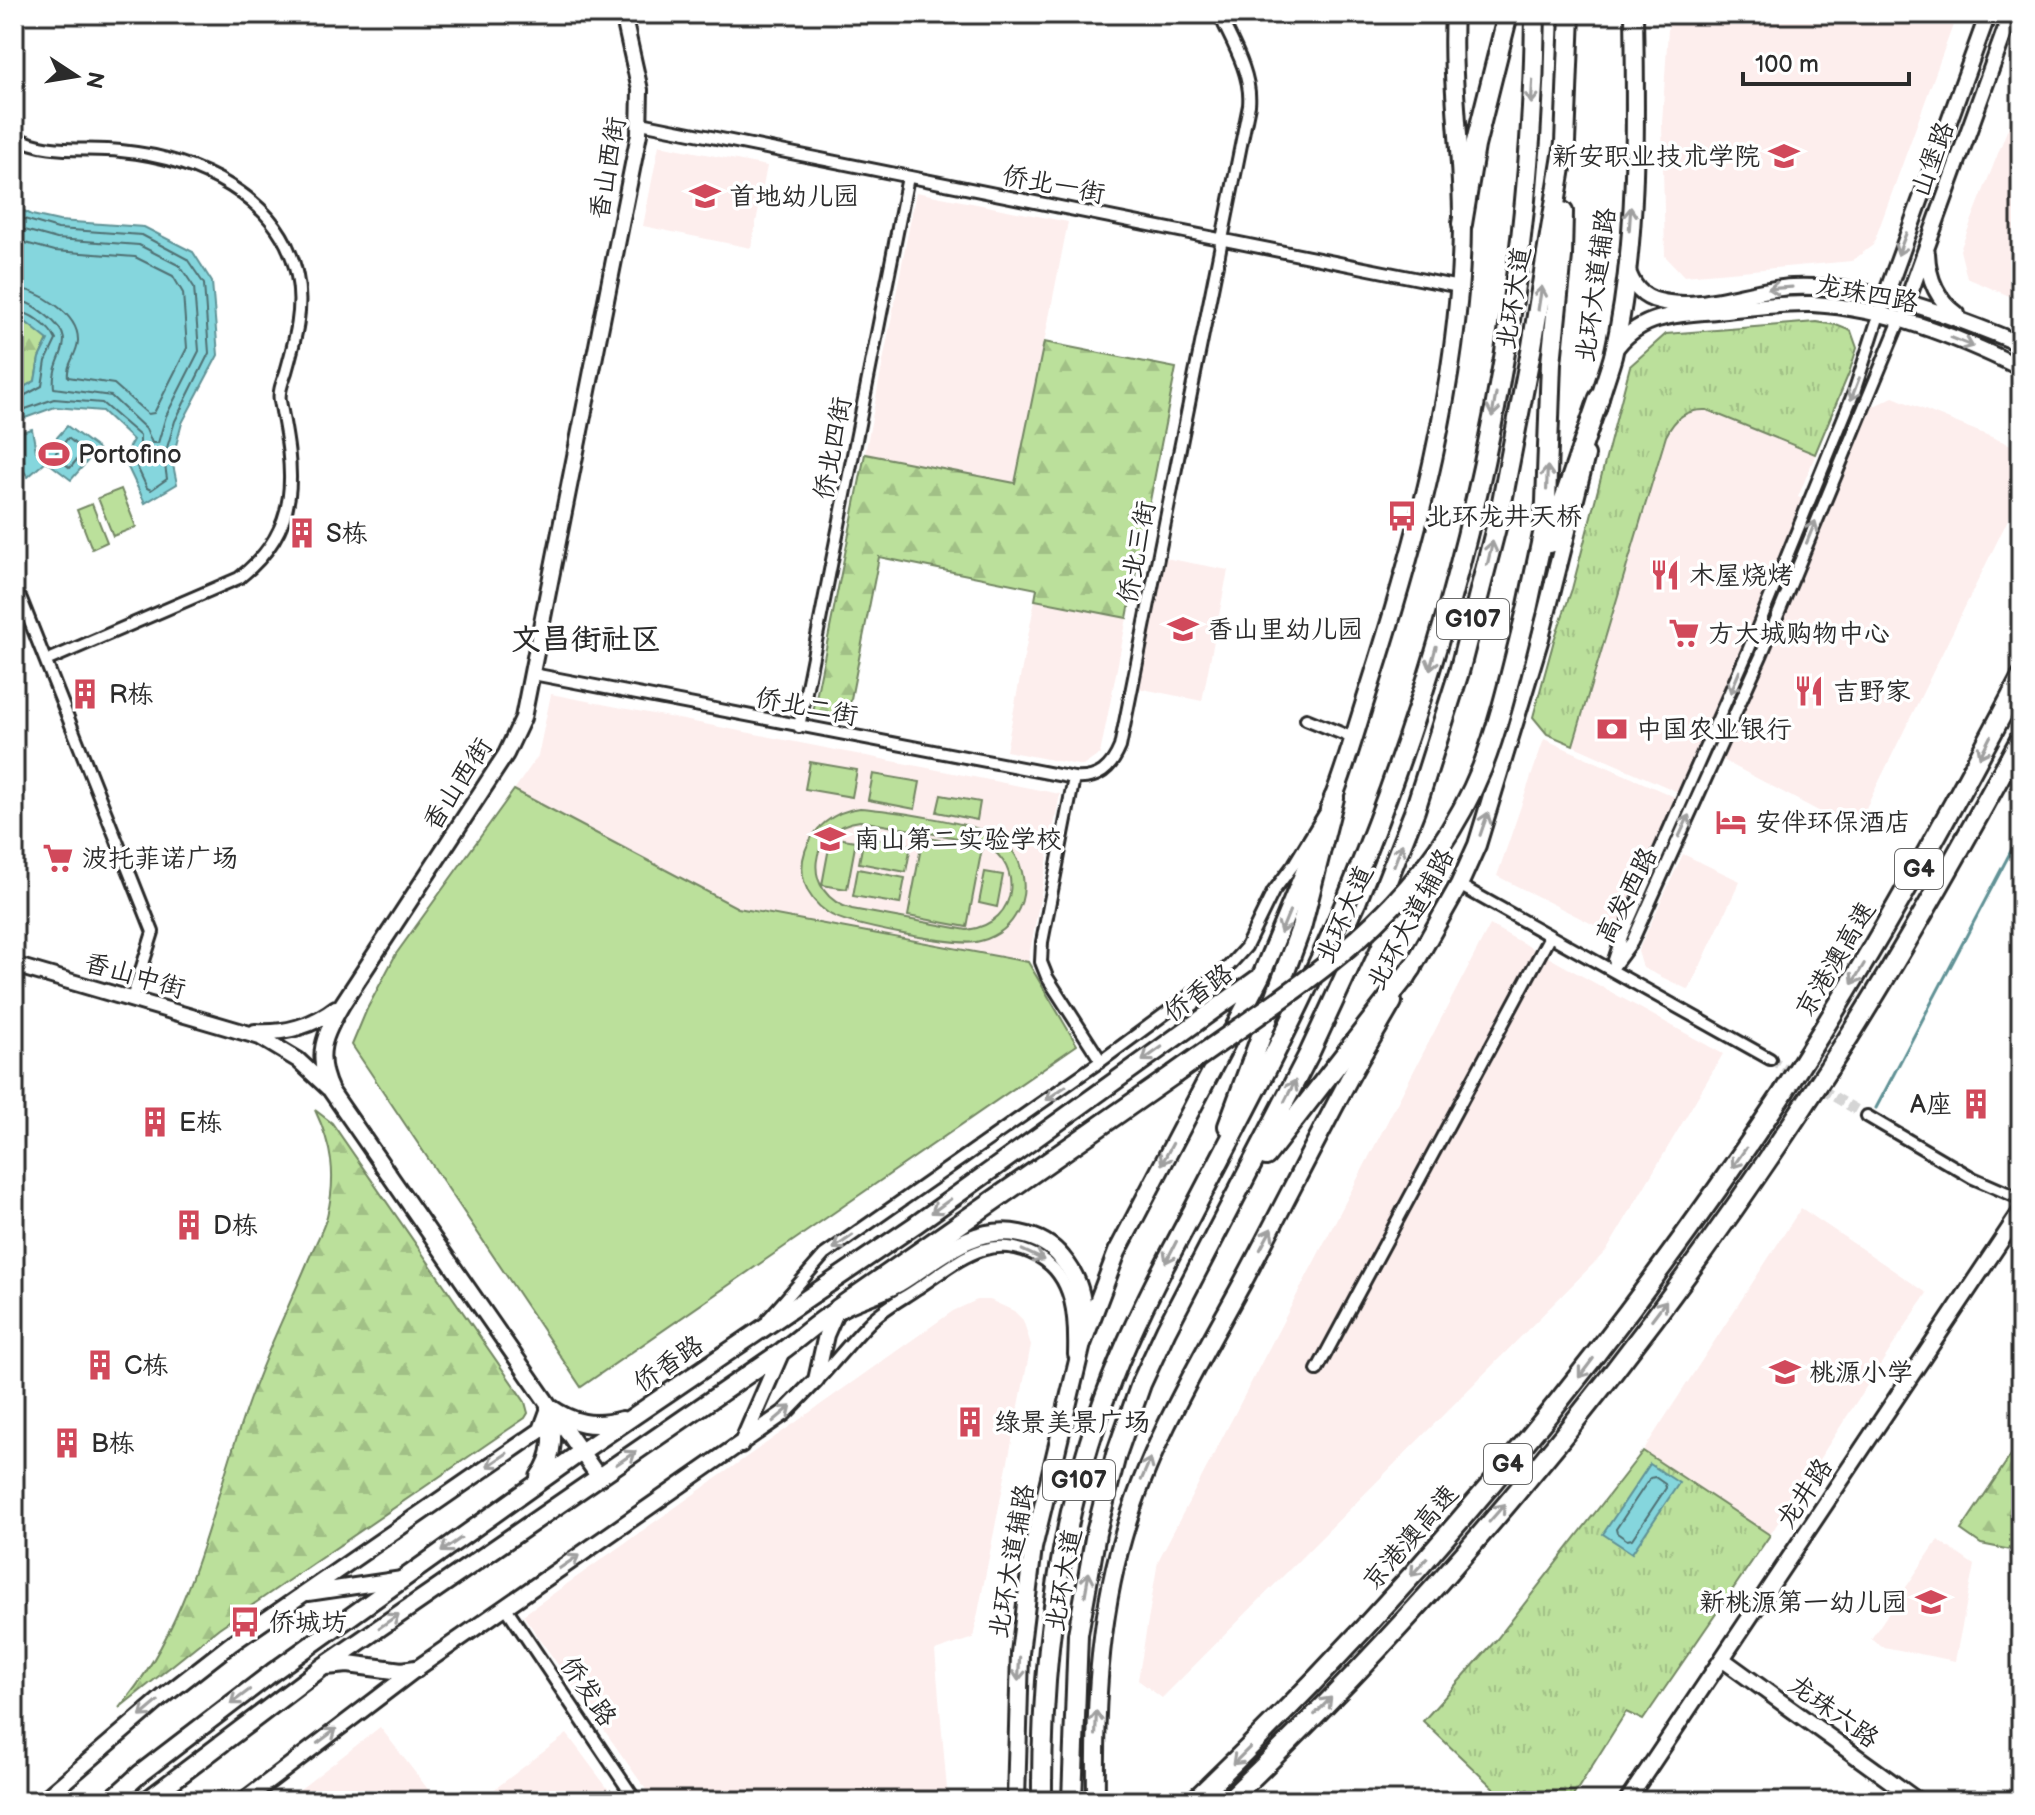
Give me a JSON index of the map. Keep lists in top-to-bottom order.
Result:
{
  "streets": {
    "highway": [
      "北环大道",
      "G107",
      "G4",
      "京港澳高速"
    ],
    "main road": [
      "山堡路",
      "香山西街",
      "北环大道辅路",
      "龙珠四路",
      "香山中街",
      "侨香路",
      "龙井路",
      "龙珠六路"
    ],
    "street": [
      "侨北一街",
      "侨北四街",
      "侨北三街",
      "侨北二街",
      "高发西路",
      "侨发路"
    ]
  },
  "crossings": [
    ["山堡路", "龙珠四路"],
    ["山堡路", "高发西路"],
    ["香山西街", "侨北一街"],
    ["香山西街", "侨北二街"],
    ["香山西街", "香山中街"],
    ["香山西街", "侨香路"],
    ["侨北一街", "北环大道辅路"],
    ["侨北一街", "侨北四街"],
    ["侨北一街", "侨北三街"],
    ["北环大道辅路", "龙珠四路"],
    ["北环大道辅路", "侨香路"],
    ["龙珠四路", "高发西路"],
    ["侨北四街", "侨北二街"],
    ["侨北三街", "侨北二街"],
    ["龙井路", "龙珠六路"]
  ],
  "districts": ["文昌街社区"],
  "places": {
    "school or university": [
      "新安职业技术学院",
      "首地幼儿园",
      "香山里幼儿园",
      "南山第二实验学校",
      "桃源小学",
      "新桃源第一幼儿园"
    ],
    "sports": ["Portofino"],
    "bus stop": ["北环龙井天桥", "侨城坊"],
    "building": [
      "S栋",
      "R栋",
      "A座",
      "E栋",
      "D栋",
      "C栋",
      "绿景美景广场",
      "B栋"
    ],
    "restaurant": ["木屋烧烤", "吉野家"],
    "supermarket": ["方大城购物中心", "波托菲诺广场"],
    "bank": ["中国农业银行"],
    "hotel": ["安伴环保酒店"]
  },
  "scale_bar": "100 m",
  "north": "right"
}
